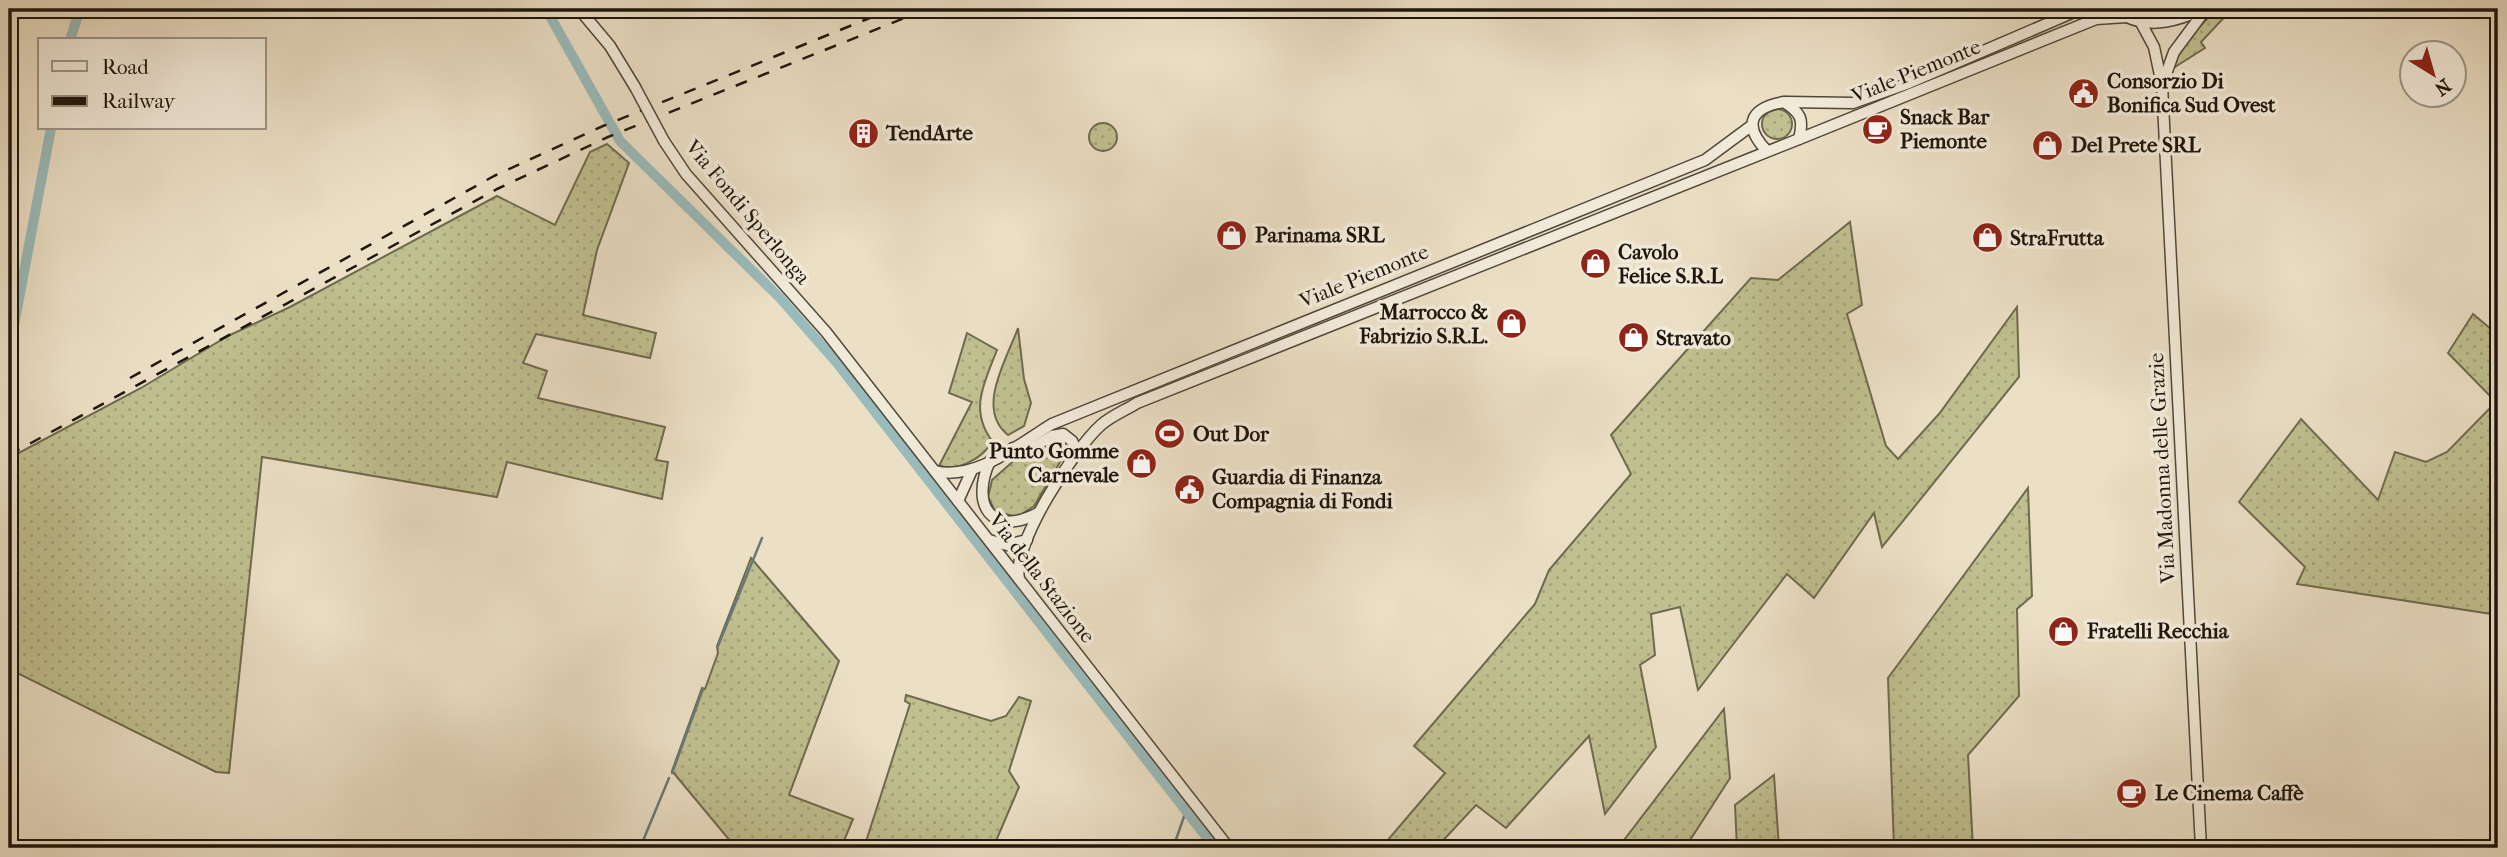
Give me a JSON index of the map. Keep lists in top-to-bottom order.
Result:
{
  "streets": {
    "street": [
      "Viale Piemonte",
      "Via Fondi Sperlonga",
      "Via Madonna delle Grazie",
      "Via della Stazione"
    ]
  },
  "crossings": [
    ["Viale Piemonte", "Via della Stazione"],
    ["Via Fondi Sperlonga", "Via della Stazione"]
  ],
  "places": {
    "public building": ["Consorzio Di Bonifica Sud Ovest", "Guardia di Finanza Compagnia di Fondi"],
    "cafe": ["Snack Bar Piemonte", "Le Cinema Caffè"],
    "building": ["TendArte"],
    "shop": [
      "Del Prete SRL",
      "Parinama SRL",
      "StraFrutta",
      "Cavolo Felice S.R.L",
      "Marrocco & Fabrizio S.R.L.",
      "Stravato",
      "Punto Gomme Carnevale",
      "Fratelli Recchia"
    ],
    "sports": ["Out Dor"]
  },
  "legend": ["Road", "Railway"],
  "north": "bottom right"
}
